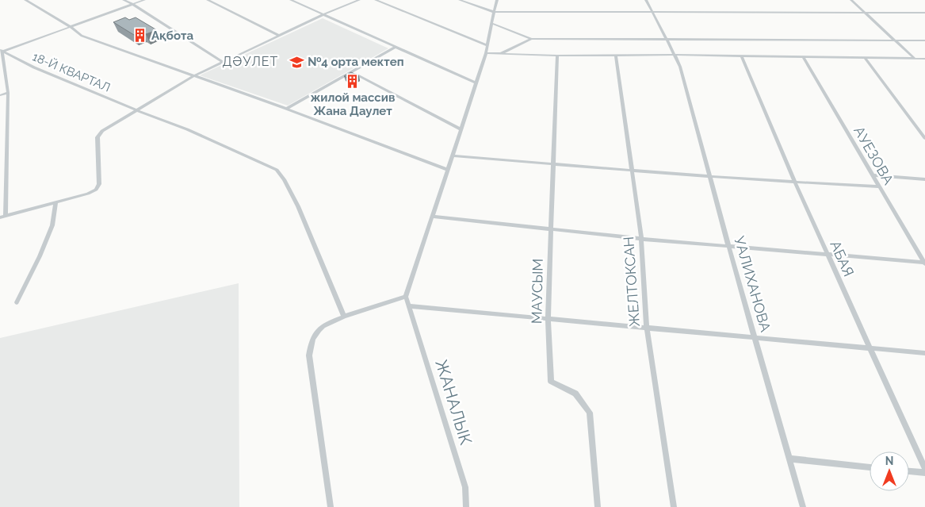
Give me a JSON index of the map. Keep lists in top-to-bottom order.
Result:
{
  "streets": {
    "street": [
      "18-Й КВАРТАЛ",
      "АУЕЗОВА",
      "АБАЯ",
      "ЖЕЛТОКСАН",
      "УАЛИХАНОВА",
      "МАУСЫМ",
      "ЖАНАЛЫК"
    ]
  },
  "districts": ["ДӘУЛЕТ"],
  "places": {
    "building": ["Ақбота", "жилой массив Жана Даулет"],
    "school or university": ["№4 орта мектеп"]
  },
  "north": "top"
}
